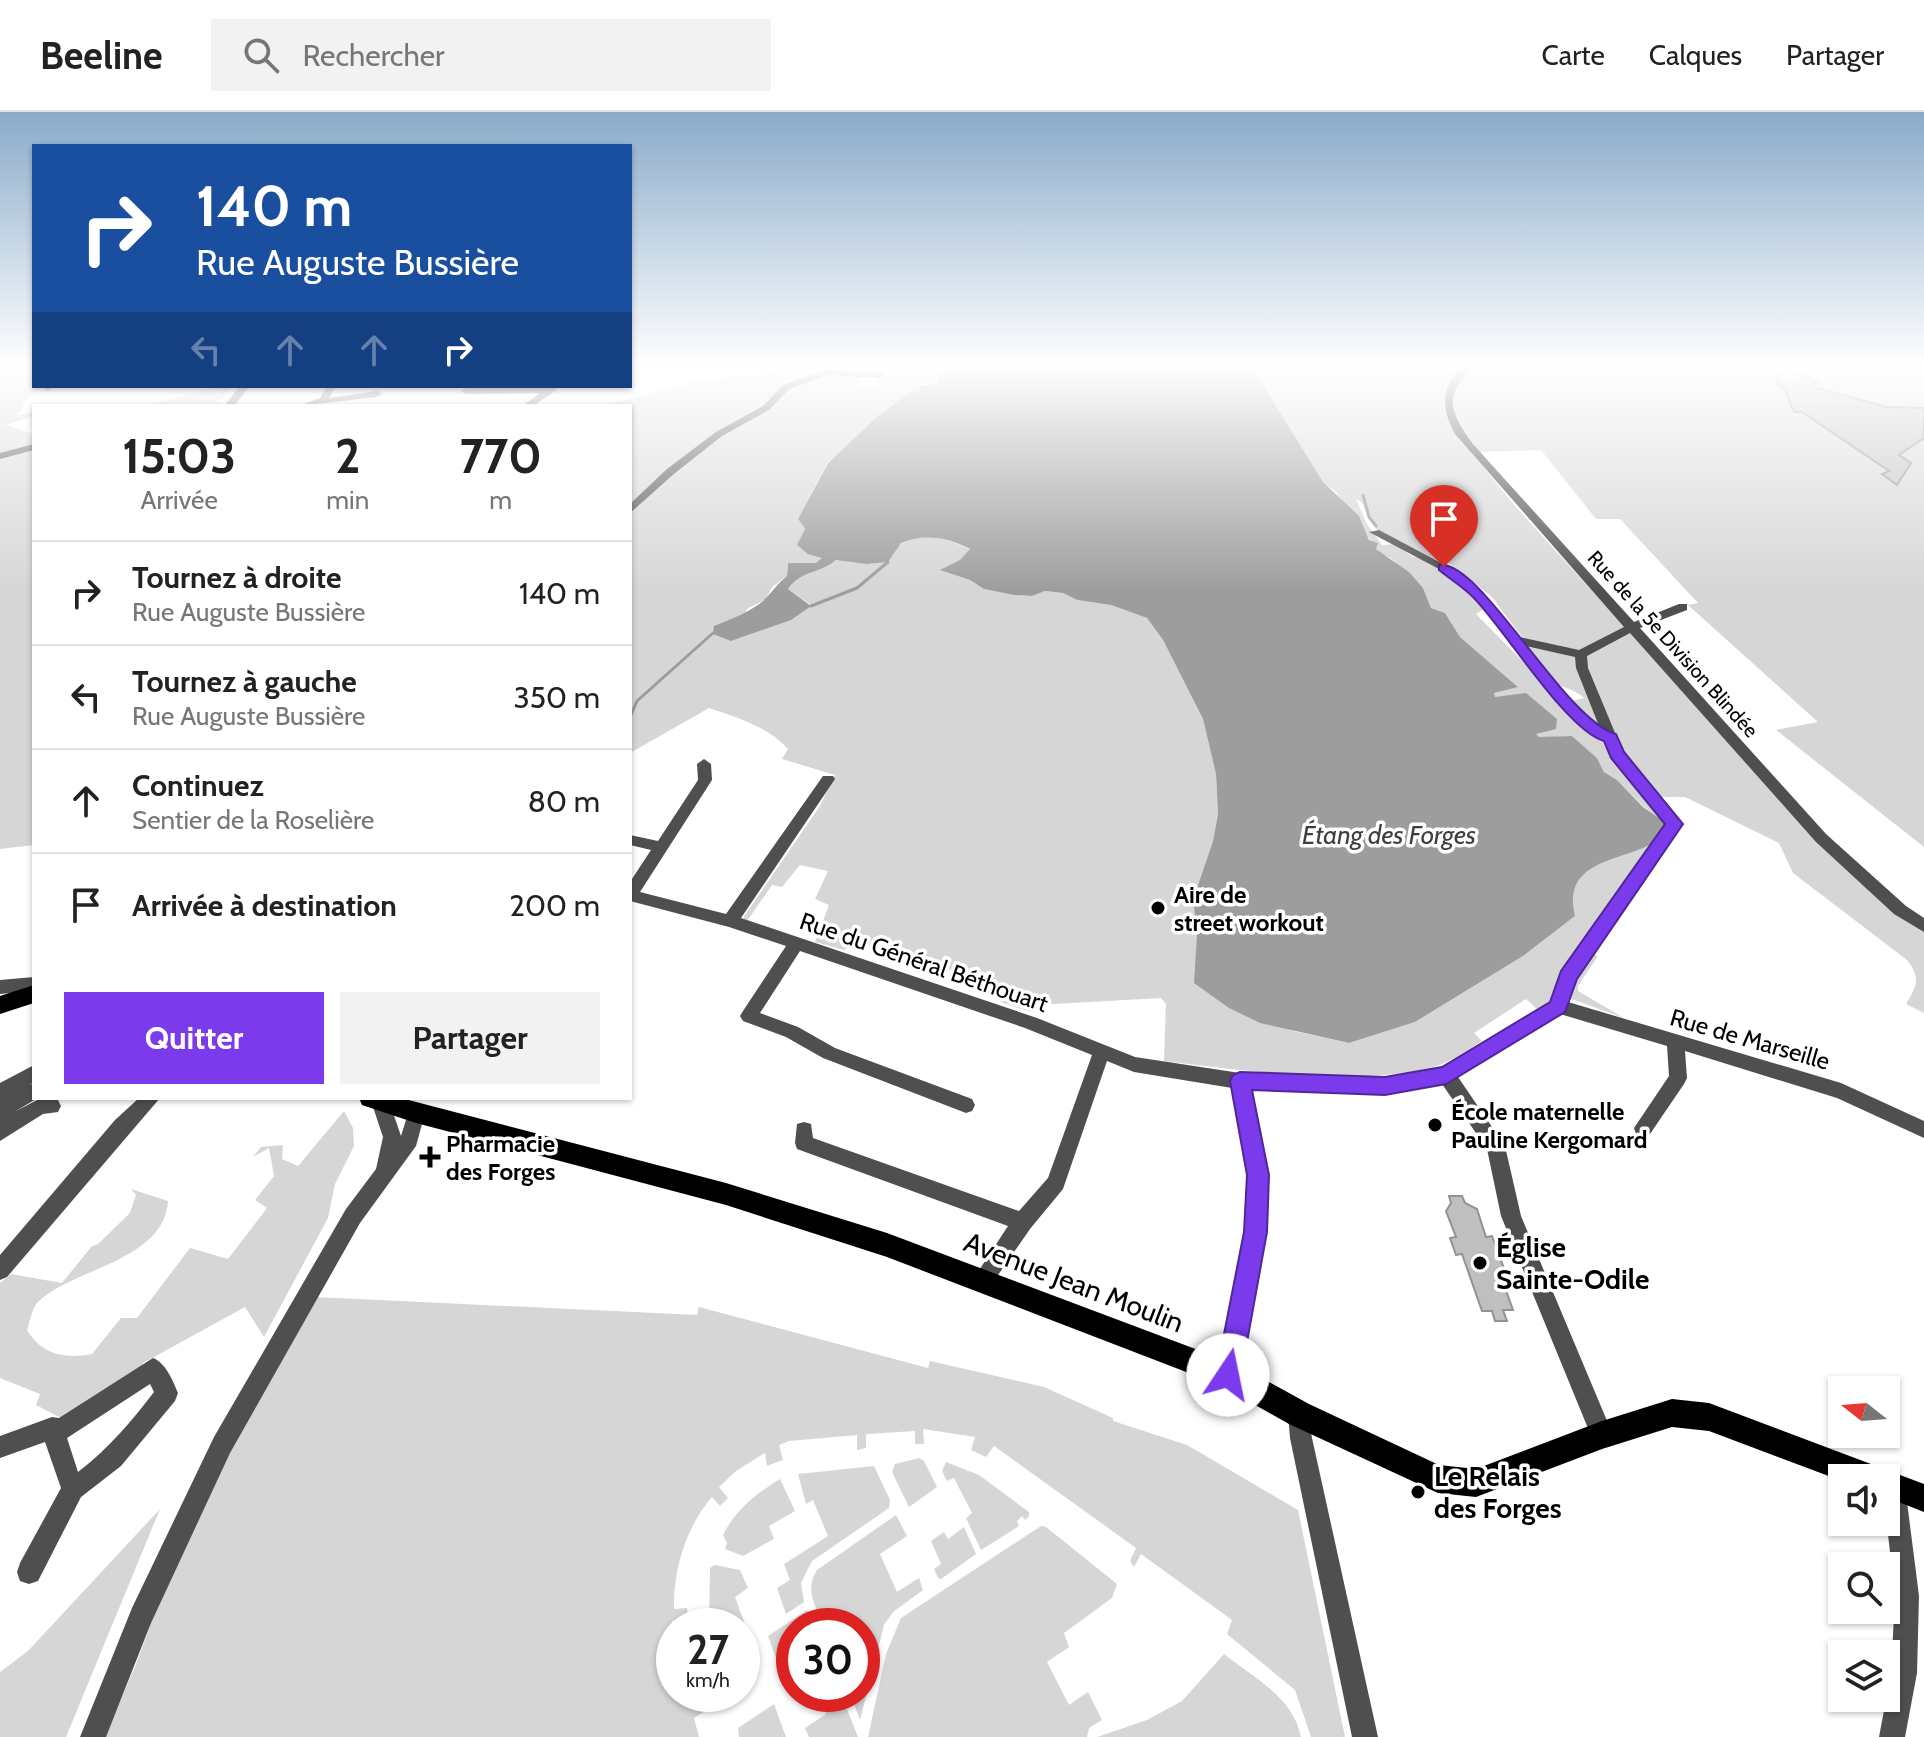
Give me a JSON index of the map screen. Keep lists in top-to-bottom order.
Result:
{
  "streets": {
    "main road": ["Avenue Jean Moulin"],
    "street": ["Rue de la 5e Division Blindée", "Rue du Général Béthouart", "Rue de Marseille"]
  },
  "water": ["Étang des Forges"],
  "places": {
    "other": [
      "Aire de street workout",
      "École maternelle Pauline Kergomard",
      "Église Sainte-Odile",
      "Le Relais des Forges"
    ],
    "health": ["Pharmacie des Forges"]
  },
  "north": "left",
  "page": {
    "header": "Beeline",
    "search": "Rechercher",
    "nav": ["Carte", "Calques", "Partager"],
    "turn": ["140 m", "Rue Auguste Bussière"],
    "eta": [
      "15:03",
      "Arrivée",
      "2",
      "min",
      "770",
      "m"
    ],
    "list": [
      {
        "name": "Tournez à droite",
        "note": "Rue Auguste Bussière",
        "value": "140 m"
      },
      {
        "name": "Tournez à gauche",
        "note": "Rue Auguste Bussière",
        "value": "350 m"
      },
      {
        "name": "Continuez",
        "note": "Sentier de la Roselière",
        "value": "80 m"
      },
      {
        "name": "Arrivée à destination",
        "value": "200 m"
      }
    ],
    "buttons": ["Quitter", "Partager"],
    "speed": "27 km/h",
    "limit": "30"
  }
}
